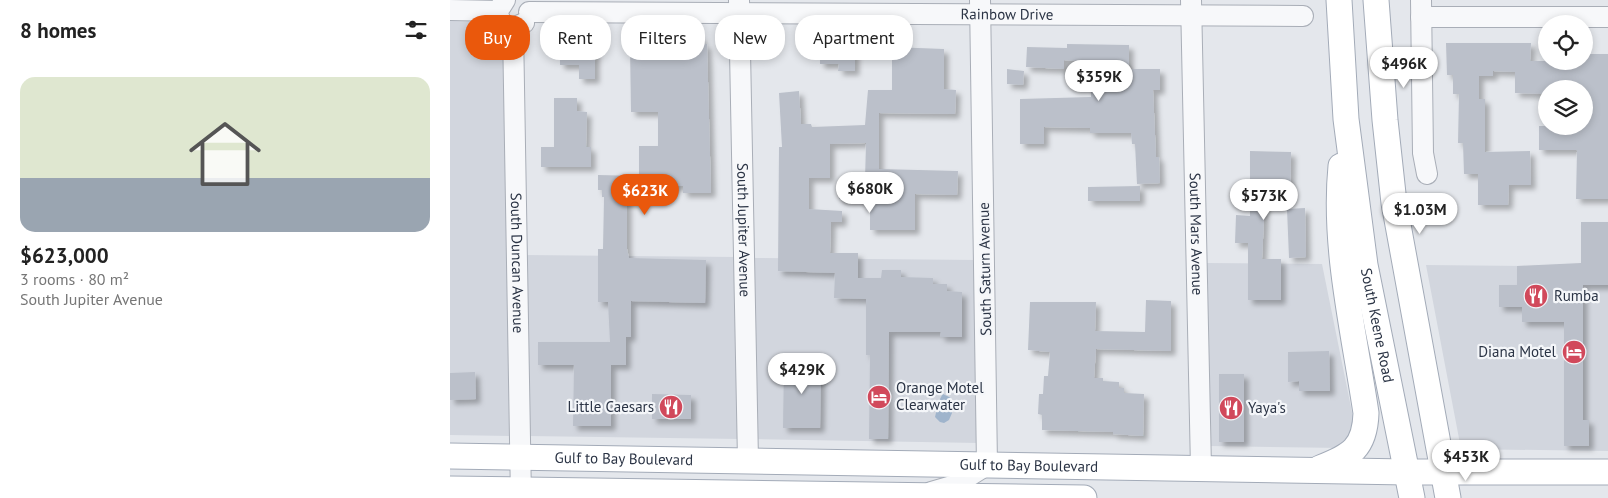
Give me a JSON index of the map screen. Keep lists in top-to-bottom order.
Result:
{
  "streets": {
    "main road": ["South Keene Road", "Gulf to Bay Boulevard"],
    "street": [
      "Rainbow Drive",
      "South Jupiter Avenue",
      "South Mars Avenue",
      "South Duncan Avenue",
      "South Saturn Avenue"
    ]
  },
  "crossings": [
    ["Rainbow Drive", "South Jupiter Avenue"],
    ["Rainbow Drive", "South Mars Avenue"],
    ["Rainbow Drive", "South Saturn Avenue"],
    ["South Jupiter Avenue", "Gulf to Bay Boulevard"],
    ["South Mars Avenue", "Gulf to Bay Boulevard"],
    ["South Duncan Avenue", "Gulf to Bay Boulevard"],
    ["South Saturn Avenue", "Gulf to Bay Boulevard"],
    ["South Keene Road", "Gulf to Bay Boulevard"]
  ],
  "places": {
    "restaurant": ["Rumba", "Little Caesars", "Yaya's"],
    "hotel": ["Diana Motel", "Orange Motel Clearwater"]
  },
  "page": {
    "heading": "8 homes",
    "chip": [
      "Buy",
      "Rent",
      "Filters",
      "New",
      "Apartment"
    ],
    "price": [
      "$496K",
      "$359K",
      "$680K",
      "$623K",
      "$573K",
      "$1.03M",
      "$429K",
      "$453K"
    ],
    "list": [
      {
        "name": "$623,000",
        "note": "3 rooms · 80 m² · South Jupiter Avenue"
      }
    ]
  }
}
